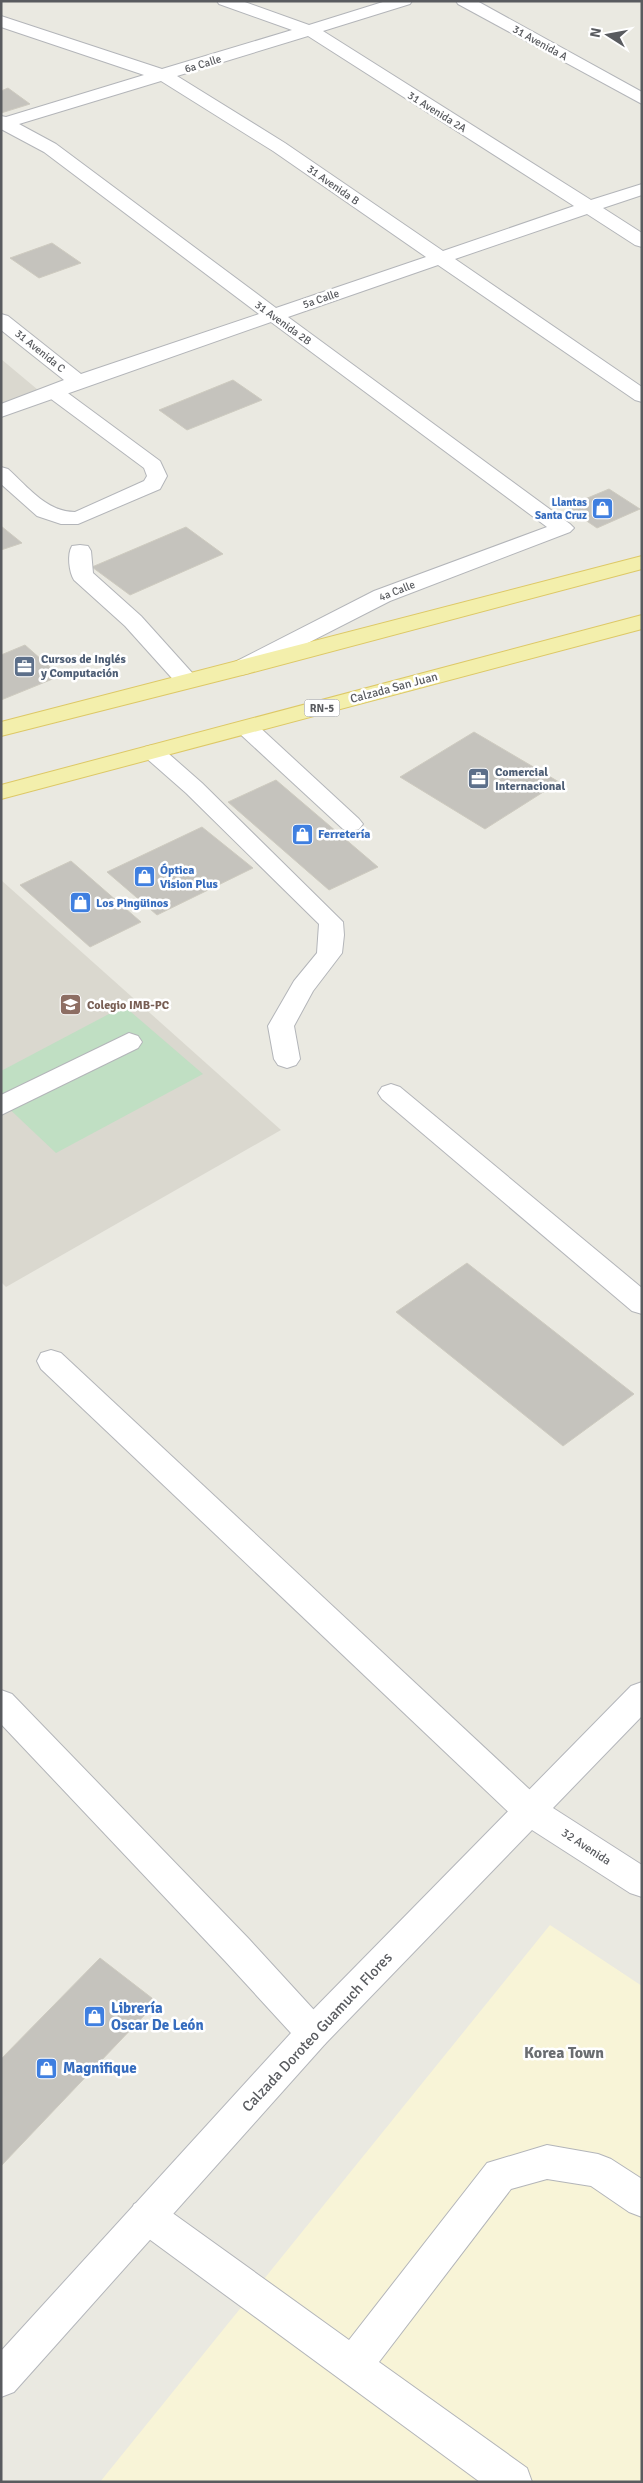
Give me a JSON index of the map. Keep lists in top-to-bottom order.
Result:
{
  "streets": {
    "main road": ["Calzada San Juan", "RN-5"],
    "street": [
      "31 Avenida A",
      "6a Calle",
      "31 Avenida 2A",
      "31 Avenida B",
      "5a Calle",
      "31 Avenida 2B",
      "31 Avenida C",
      "4a Calle",
      "32 Avenida",
      "Calzada Doroteo Guamuch Flores"
    ]
  },
  "crossings": [
    ["6a Calle", "31 Avenida 2A"],
    ["6a Calle", "31 Avenida B"],
    ["6a Calle", "31 Avenida 2B"],
    ["31 Avenida 2A", "5a Calle"],
    ["31 Avenida B", "5a Calle"],
    ["5a Calle", "31 Avenida 2B"],
    ["5a Calle", "31 Avenida C"],
    ["31 Avenida 2B", "4a Calle"],
    ["32 Avenida", "Calzada Doroteo Guamuch Flores"]
  ],
  "districts": ["Korea Town"],
  "places": {
    "shop": [
      "Llantas Santa Cruz",
      "Ferretería",
      "Óptica Vision Plus",
      "Los Pingüinos",
      "Librería Oscar De León",
      "Magnifique"
    ],
    "office": ["Cursos de Inglés y Computación", "Comercial Internacional"],
    "school or university": ["Colegio IMB-PC"]
  },
  "north": "left"
}
